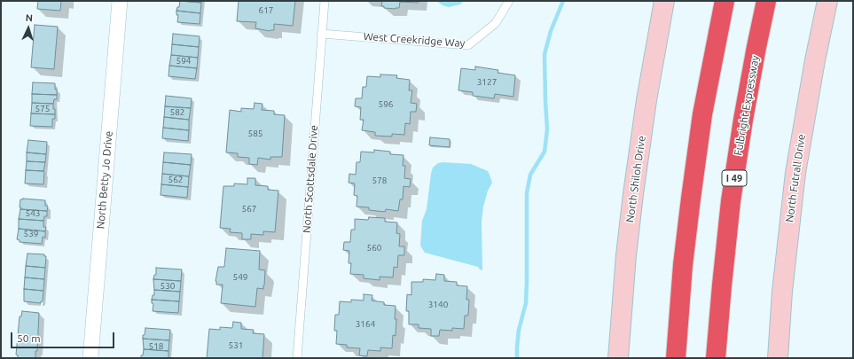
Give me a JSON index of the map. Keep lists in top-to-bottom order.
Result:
{
  "streets": {
    "highway": ["Fulbright Expressway", "I 49"],
    "main road": ["North Futrall Drive", "North Shiloh Drive"],
    "street": ["North Betty Jo Drive"],
    "lane": ["West Creekridge Way", "North Scottsdale Drive"]
  },
  "crossings": [
    ["West Creekridge Way", "North Scottsdale Drive"]
  ],
  "house_numbers": [
    "617",
    "594",
    "3127",
    "596",
    "575",
    "582",
    "585",
    "562",
    "578",
    "567",
    "543",
    "539",
    "560",
    "549",
    "530",
    "3140",
    "3164",
    "531",
    "518"
  ],
  "scale_bar": "50 m",
  "north": "top"
}
